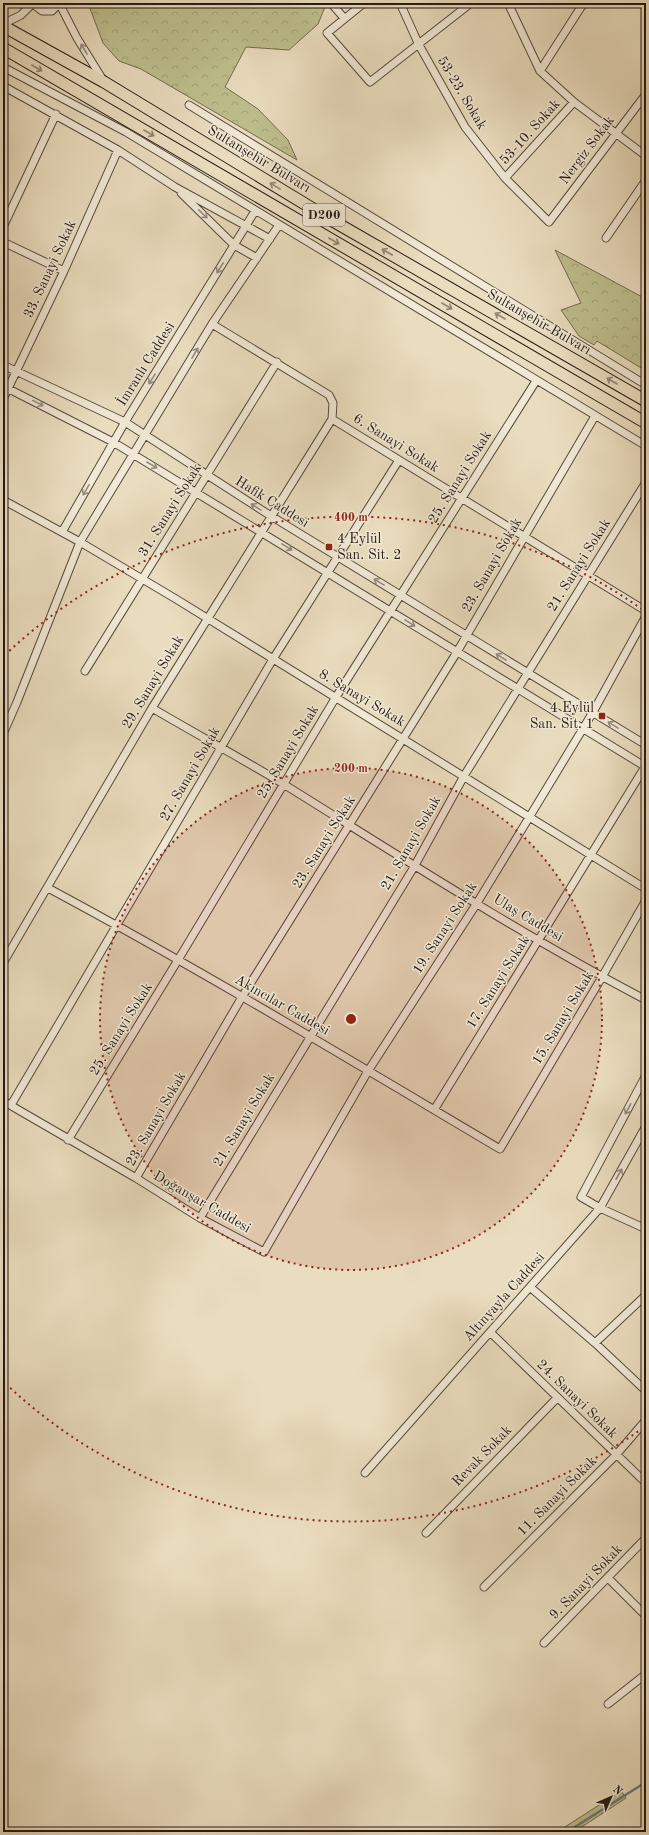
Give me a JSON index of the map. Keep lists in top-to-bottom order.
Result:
{
  "streets": {
    "highway": ["Sultanşehir Bulvarı", "D200"],
    "street": [
      "53-23. Sokak",
      "53-10. Sokak",
      "Nergiz Sokak",
      "33. Sanayi Sokak",
      "İmranlı Caddesi",
      "6. Sanayi Sokak",
      "25. Sanayi Sokak",
      "Hafik Caddesi",
      "31. Sanayi Sokak",
      "23. Sanayi Sokak",
      "21. Sanayi Sokak",
      "29. Sanayi Sokak",
      "8. Sanayi Sokak",
      "27. Sanayi Sokak",
      "Ulaş Caddesi",
      "19. Sanayi Sokak",
      "17. Sanayi Sokak",
      "Akıncılar Caddesi",
      "15. Sanayi Sokak",
      "Doğanşar Caddesi",
      "Altınyayla Caddesi",
      "24. Sanayi Sokak",
      "Revak Sokak",
      "11. Sanayi Sokak",
      "9. Sanayi Sokak"
    ]
  },
  "crossings": [
    ["53-23. Sokak", "53-10. Sokak"],
    ["53-23. Sokak", "Nergiz Sokak"],
    ["33. Sanayi Sokak", "Hafik Caddesi"],
    ["İmranlı Caddesi", "Hafik Caddesi"],
    ["İmranlı Caddesi", "8. Sanayi Sokak"],
    ["6. Sanayi Sokak", "25. Sanayi Sokak"],
    ["6. Sanayi Sokak", "31. Sanayi Sokak"],
    ["6. Sanayi Sokak", "23. Sanayi Sokak"],
    ["6. Sanayi Sokak", "21. Sanayi Sokak"],
    ["6. Sanayi Sokak", "29. Sanayi Sokak"],
    ["6. Sanayi Sokak", "27. Sanayi Sokak"],
    ["25. Sanayi Sokak", "Hafik Caddesi"],
    ["25. Sanayi Sokak", "8. Sanayi Sokak"],
    ["25. Sanayi Sokak", "Ulaş Caddesi"],
    ["25. Sanayi Sokak", "Akıncılar Caddesi"],
    ["25. Sanayi Sokak", "Doğanşar Caddesi"],
    ["Hafik Caddesi", "31. Sanayi Sokak"],
    ["Hafik Caddesi", "23. Sanayi Sokak"],
    ["Hafik Caddesi", "21. Sanayi Sokak"],
    ["Hafik Caddesi", "29. Sanayi Sokak"],
    ["Hafik Caddesi", "27. Sanayi Sokak"],
    ["Hafik Caddesi", "19. Sanayi Sokak"],
    ["31. Sanayi Sokak", "8. Sanayi Sokak"],
    ["23. Sanayi Sokak", "8. Sanayi Sokak"],
    ["23. Sanayi Sokak", "Ulaş Caddesi"],
    ["23. Sanayi Sokak", "Akıncılar Caddesi"],
    ["23. Sanayi Sokak", "Doğanşar Caddesi"],
    ["21. Sanayi Sokak", "8. Sanayi Sokak"],
    ["21. Sanayi Sokak", "Ulaş Caddesi"],
    ["21. Sanayi Sokak", "Akıncılar Caddesi"],
    ["21. Sanayi Sokak", "Doğanşar Caddesi"],
    ["29. Sanayi Sokak", "8. Sanayi Sokak"],
    ["29. Sanayi Sokak", "Ulaş Caddesi"],
    ["29. Sanayi Sokak", "Akıncılar Caddesi"],
    ["8. Sanayi Sokak", "27. Sanayi Sokak"],
    ["8. Sanayi Sokak", "19. Sanayi Sokak"],
    ["8. Sanayi Sokak", "17. Sanayi Sokak"],
    ["27. Sanayi Sokak", "Ulaş Caddesi"],
    ["27. Sanayi Sokak", "Akıncılar Caddesi"],
    ["27. Sanayi Sokak", "Doğanşar Caddesi"],
    ["Ulaş Caddesi", "19. Sanayi Sokak"],
    ["Ulaş Caddesi", "17. Sanayi Sokak"],
    ["Ulaş Caddesi", "15. Sanayi Sokak"],
    ["19. Sanayi Sokak", "Akıncılar Caddesi"],
    ["19. Sanayi Sokak", "Doğanşar Caddesi"],
    ["17. Sanayi Sokak", "Akıncılar Caddesi"],
    ["Akıncılar Caddesi", "15. Sanayi Sokak"],
    ["Altınyayla Caddesi", "24. Sanayi Sokak"],
    ["24. Sanayi Sokak", "Revak Sokak"],
    ["24. Sanayi Sokak", "11. Sanayi Sokak"]
  ],
  "places": {
    "transit": ["4 Eylül San. Sit. 2", "4 Eylül San. Sit. 1"]
  },
  "north": "top right",
  "rings": ["400 m", "200 m"]
}
